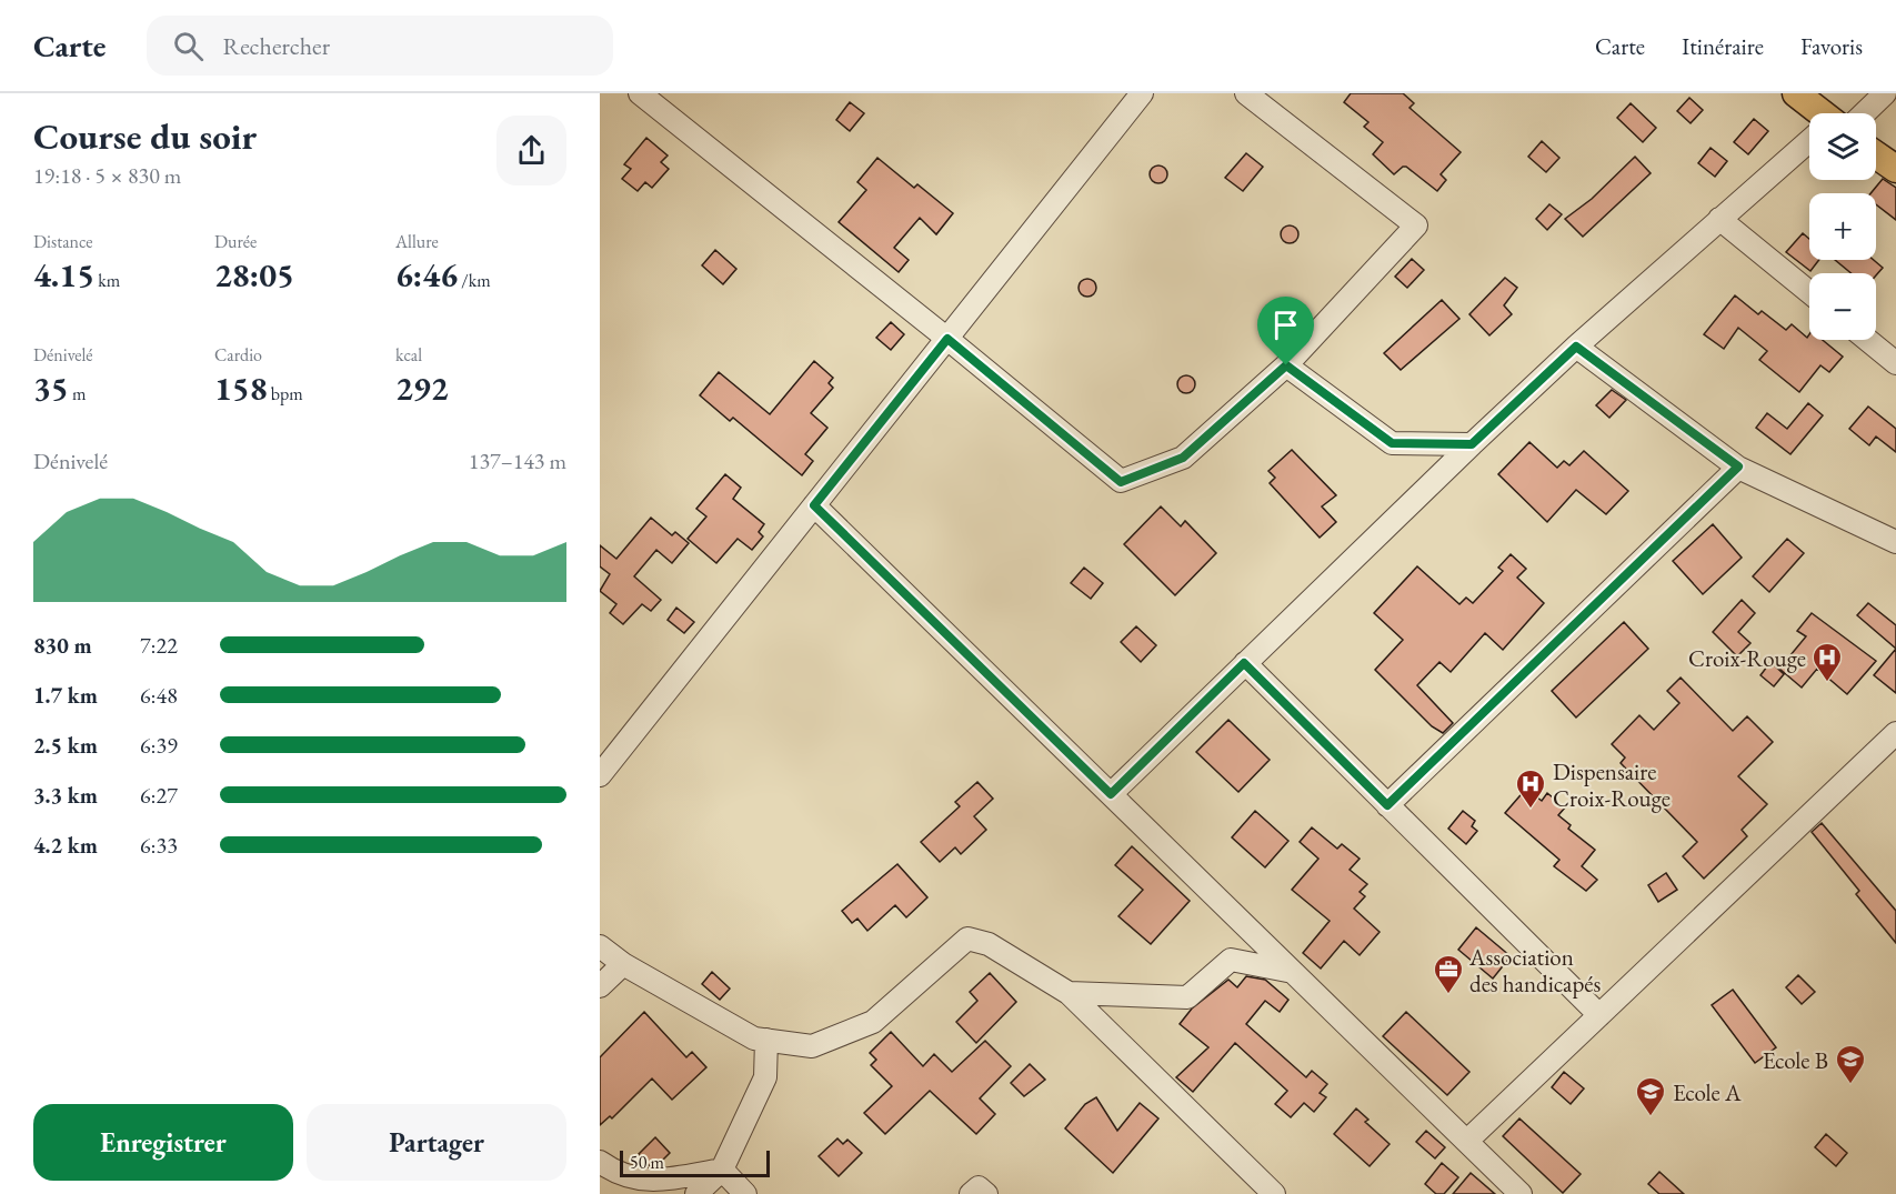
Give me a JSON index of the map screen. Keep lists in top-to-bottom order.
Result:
{
  "places": {
    "hospital": ["Croix-Rouge", "Dispensaire Croix-Rouge"],
    "office": ["Association des handicapés"],
    "school or university": ["Ecole B", "Ecole A"]
  },
  "scale_bar": "50 m",
  "page": {
    "header": "Carte",
    "search": "Rechercher",
    "nav": ["Carte", "Itinéraire", "Favoris"],
    "heading": ["Course du soir", "19:18 · 5 × 830 m"],
    "map_buttons": ["+", "−"],
    "stats": [
      ["Distance", "4.15 km"],
      ["Durée", "28:05"],
      ["Allure", "6:46 /km"],
      ["Dénivelé", "35 m"],
      ["Cardio", "158 bpm"],
      ["kcal", "292"]
    ],
    "chart": ["Dénivelé", "137–143 m"],
    "list": [
      {
        "name": "830 m",
        "note": "7:22"
      },
      {
        "name": "1.7 km",
        "note": "6:48"
      },
      {
        "name": "2.5 km",
        "note": "6:39"
      },
      {
        "name": "3.3 km",
        "note": "6:27"
      },
      {
        "name": "4.2 km",
        "note": "6:33"
      }
    ],
    "buttons": ["Enregistrer", "Partager"],
    "scale": "50 m"
  }
}
